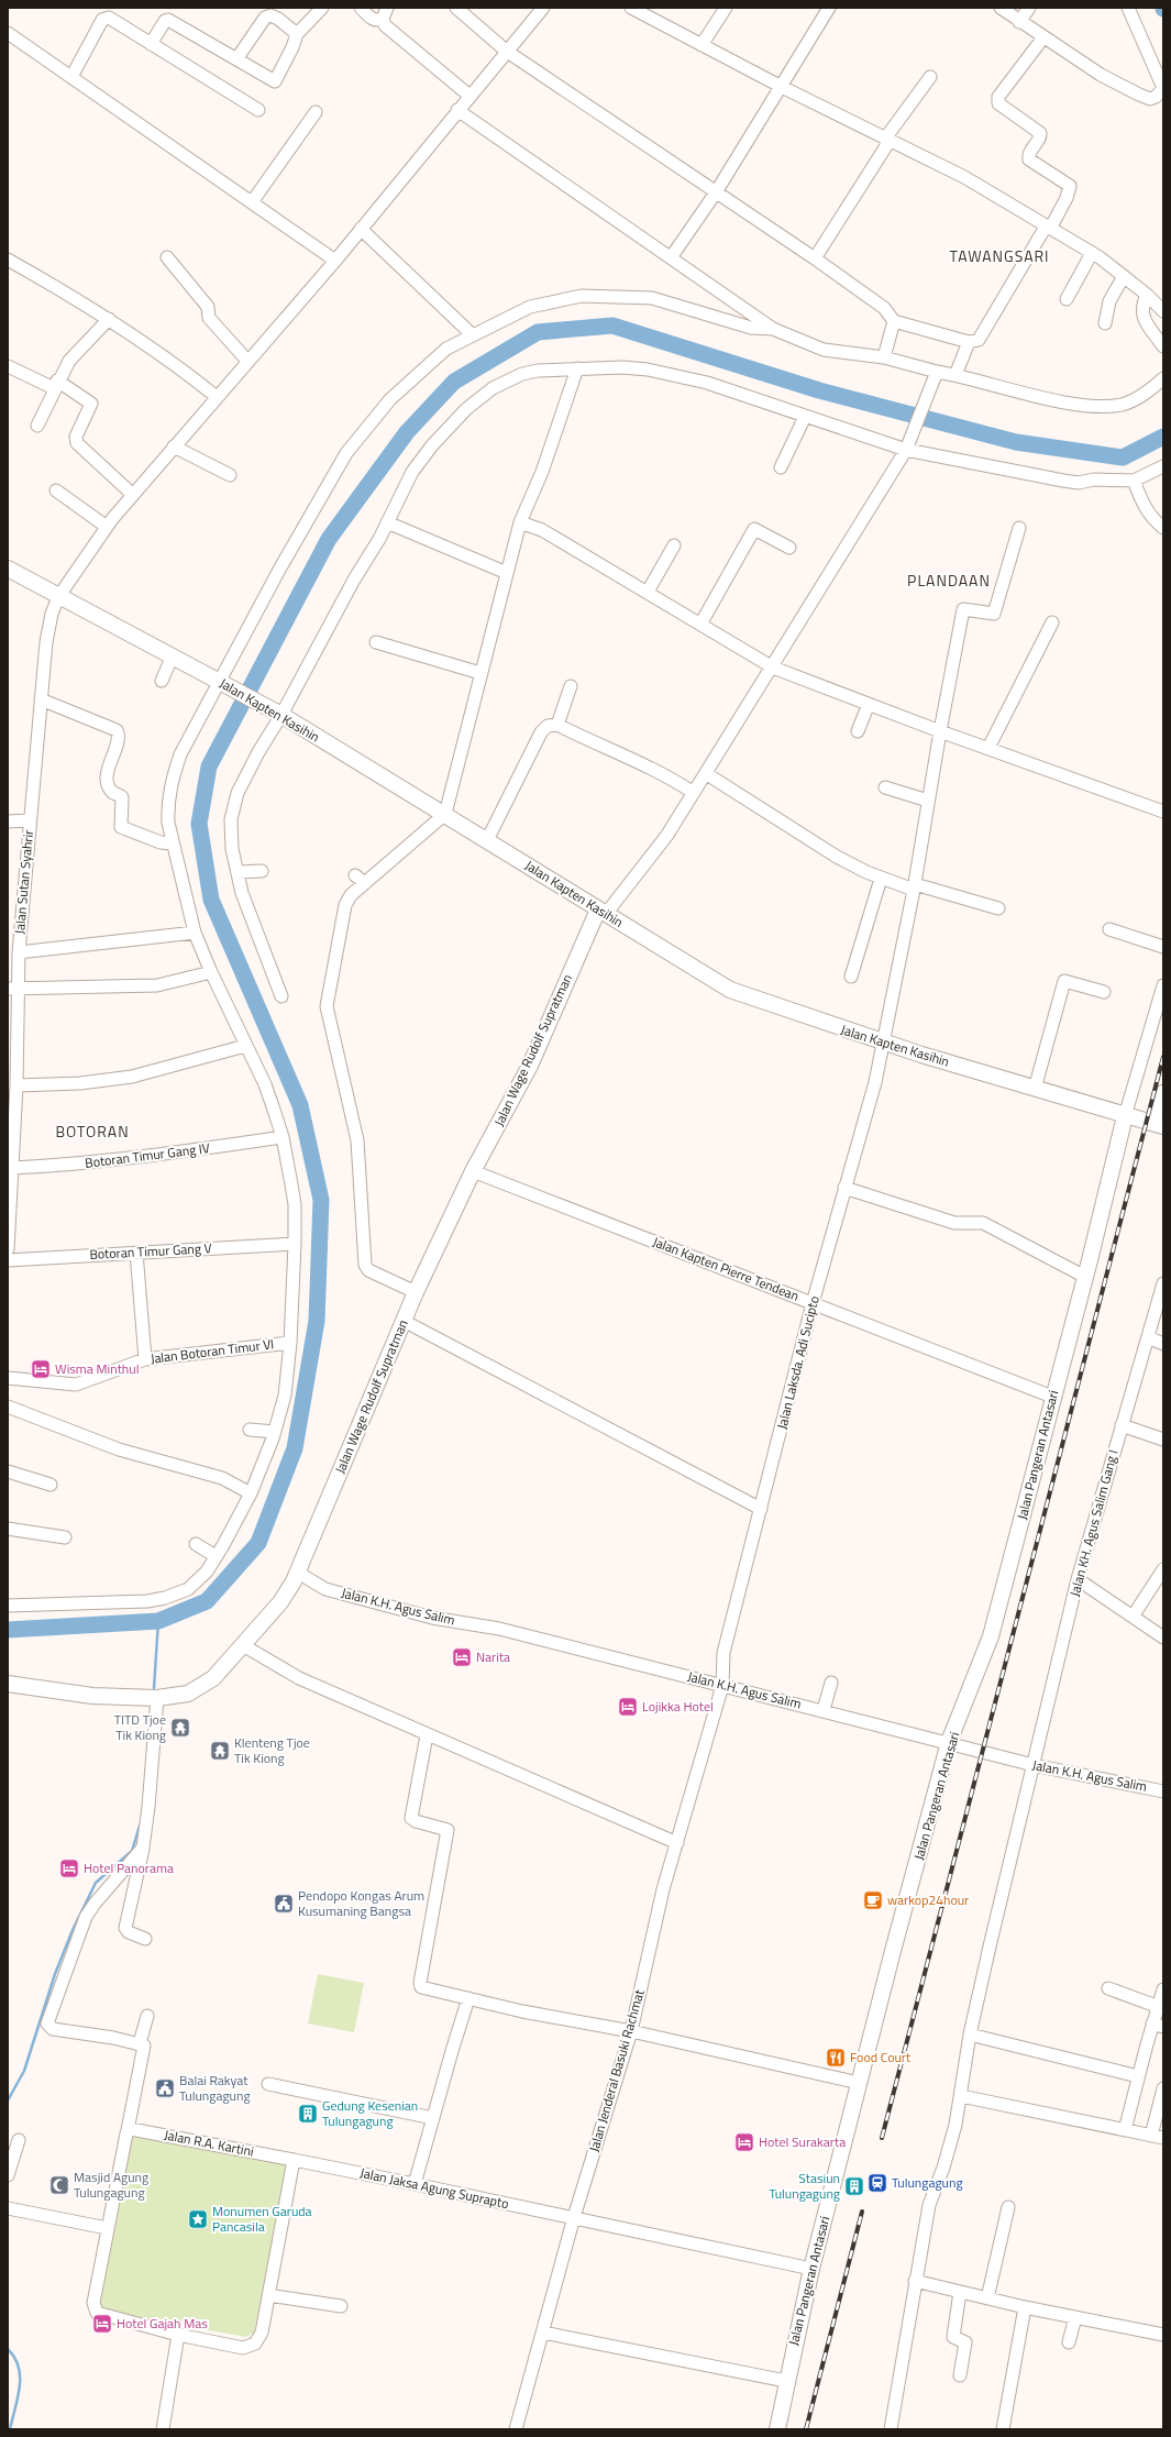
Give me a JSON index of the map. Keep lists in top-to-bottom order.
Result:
{
  "streets": {
    "main road": ["Jalan Kapten Kasihin", "Jalan Wage Rudolf Supratman", "Jalan Pangeran Antasari"],
    "street": [
      "Jalan Sutan Syahrir",
      "Botoran Timur Gang IV",
      "Botoran Timur Gang V",
      "Jalan Kapten Pierre Tendean",
      "Jalan Botoran Timur VI",
      "Jalan Laksda. Adi Sucipto",
      "Jalan KH. Agus Salim Gang I",
      "Jalan K.H. Agus Salim",
      "Jalan Jenderal Basuki Rachmat",
      "Jalan R.A. Kartini",
      "Jalan Jaksa Agung Suprapto"
    ]
  },
  "crossings": [
    ["Jalan Kapten Kasihin", "Jalan Sutan Syahrir"],
    ["Jalan Kapten Kasihin", "Jalan Wage Rudolf Supratman"],
    ["Jalan Kapten Kasihin", "Jalan Laksda. Adi Sucipto"],
    ["Jalan Kapten Kasihin", "Jalan Pangeran Antasari"],
    ["Jalan Sutan Syahrir", "Botoran Timur Gang IV"],
    ["Jalan Wage Rudolf Supratman", "Jalan Kapten Pierre Tendean"],
    ["Jalan Wage Rudolf Supratman", "Jalan K.H. Agus Salim"],
    ["Jalan Kapten Pierre Tendean", "Jalan Laksda. Adi Sucipto"],
    ["Jalan Kapten Pierre Tendean", "Jalan Pangeran Antasari"],
    ["Jalan Laksda. Adi Sucipto", "Jalan K.H. Agus Salim"],
    ["Jalan Laksda. Adi Sucipto", "Jalan Jenderal Basuki Rachmat"],
    ["Jalan Pangeran Antasari", "Jalan K.H. Agus Salim"],
    ["Jalan Pangeran Antasari", "Jalan Jaksa Agung Suprapto"],
    ["Jalan KH. Agus Salim Gang I", "Jalan K.H. Agus Salim"],
    ["Jalan K.H. Agus Salim", "Jalan Jenderal Basuki Rachmat"],
    ["Jalan Jenderal Basuki Rachmat", "Jalan Jaksa Agung Suprapto"],
    ["Jalan R.A. Kartini", "Jalan Jaksa Agung Suprapto"]
  ],
  "districts": ["TAWANGSARI", "PLANDAAN", "BOTORAN"],
  "places": {
    "hotel": [
      "Wisma Minthul",
      "Narita",
      "Lojikka Hotel",
      "Hotel Panorama",
      "Hotel Surakarta",
      "Hotel Gajah Mas"
    ],
    "temple": ["TITD Tjoe Tik Kiong", "Klenteng Tjoe Tik Kiong"],
    "cafe": ["warkop24hour"],
    "public building": ["Pendopo Kongas Arum Kusumaning Bangsa", "Balai Rakyat Tulungagung"],
    "restaurant": ["Food Court"],
    "building": ["Gedung Kesenian Tulungagung", "Stasiun Tulungagung"],
    "station": ["Tulungagung"],
    "mosque": ["Masjid Agung Tulungagung"],
    "place": ["Monumen Garuda Pancasila"]
  }
}
